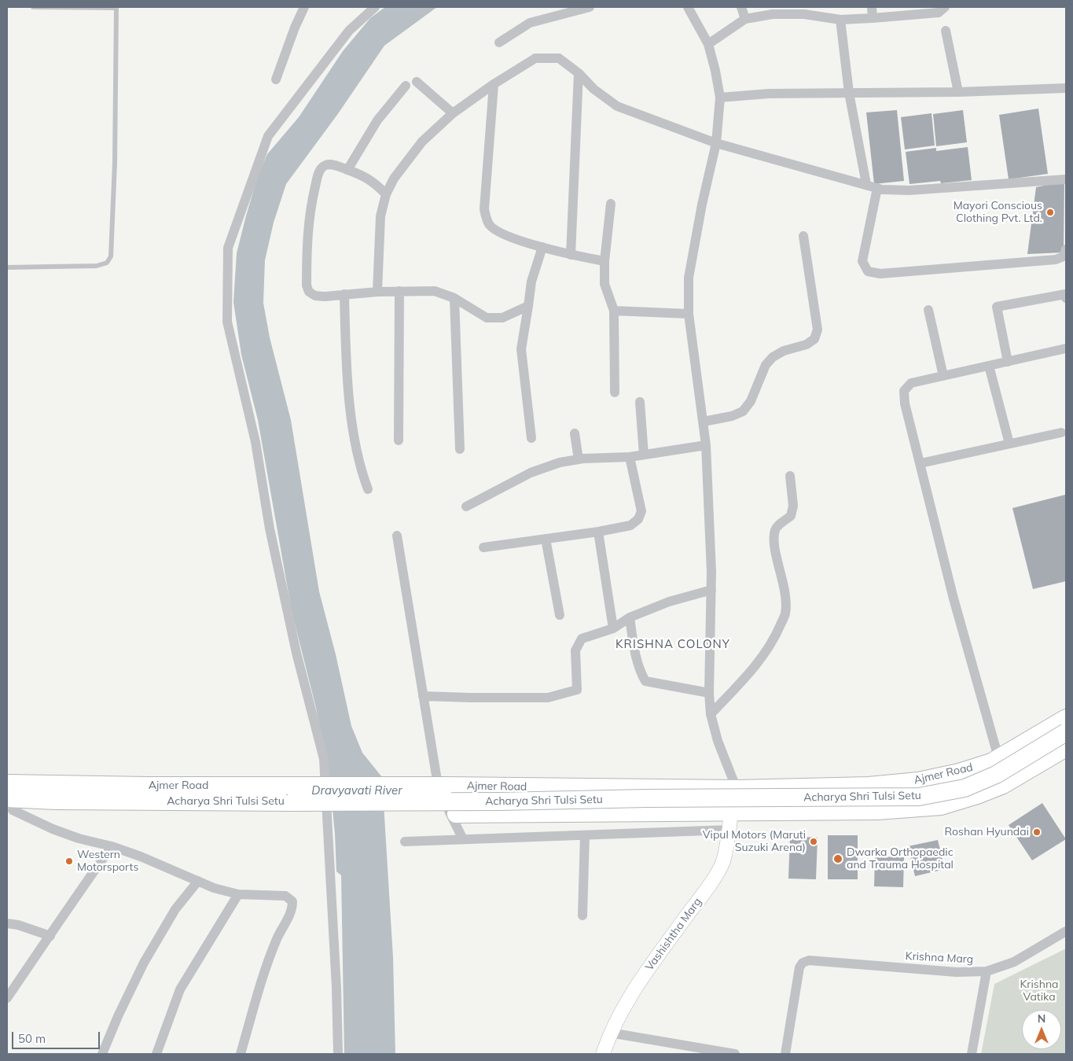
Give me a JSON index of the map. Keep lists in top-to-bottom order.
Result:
{
  "streets": {
    "highway": ["Ajmer Road", "Acharya Shri Tulsi Setu"],
    "street": ["Vashishtha Marg", "Krishna Marg"]
  },
  "districts": ["KRISHNA COLONY"],
  "water": ["Dravyavati River"],
  "parks": ["Krishna Vatika"],
  "places": [
    "Mayori Conscious Clothing Pvt. Ltd.",
    "Roshan Hyundai",
    "Vipul Motors (Maruti Suzuki Arena)",
    "Dwarka Orthopaedic and Trauma Hospital",
    "Western Motorsports"
  ],
  "scale_bar": "50 m",
  "north": "top"
}
